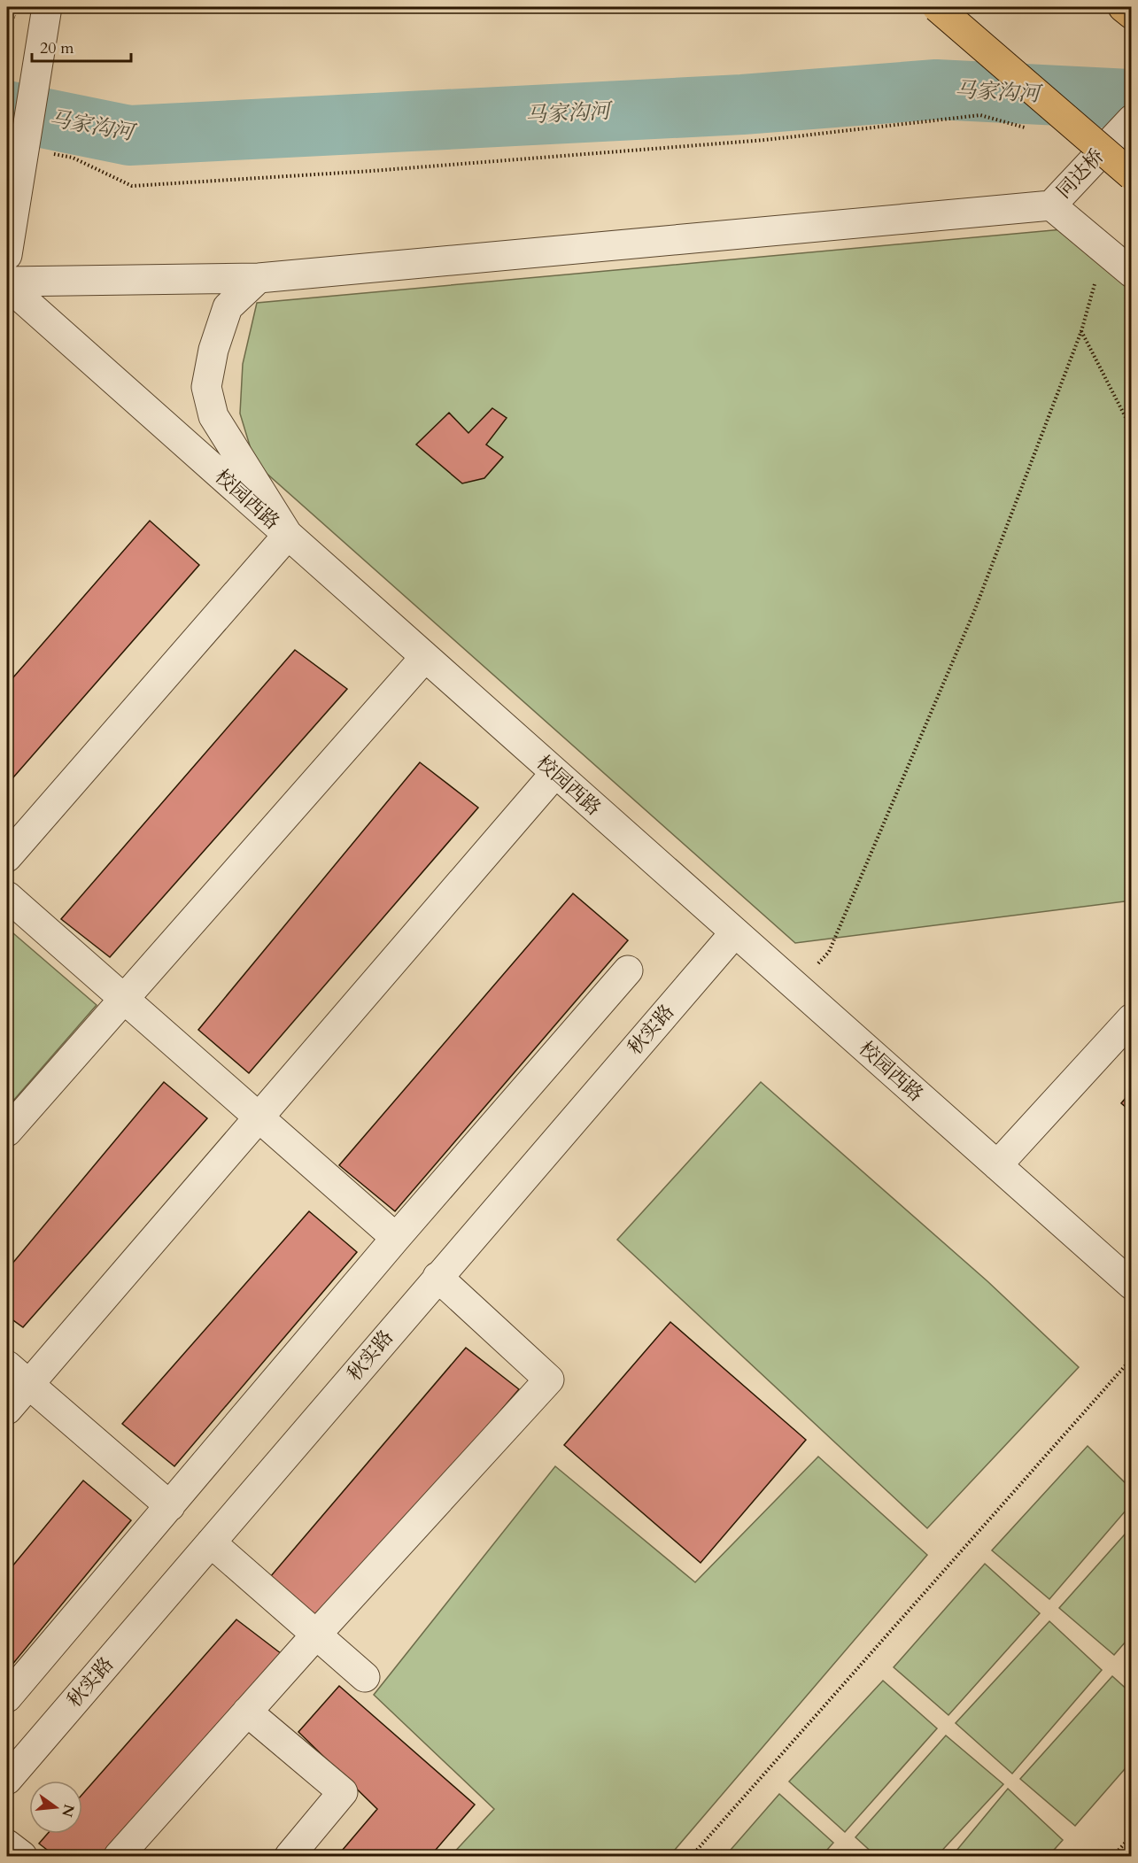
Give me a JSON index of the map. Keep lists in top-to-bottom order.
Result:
{
  "streets": {
    "street": ["同达桥", "校园西路", "秋实路"]
  },
  "crossings": [
    ["校园西路", "秋实路"]
  ],
  "water": ["马家沟河"],
  "scale_bar": "20 m",
  "north": "right"
}
